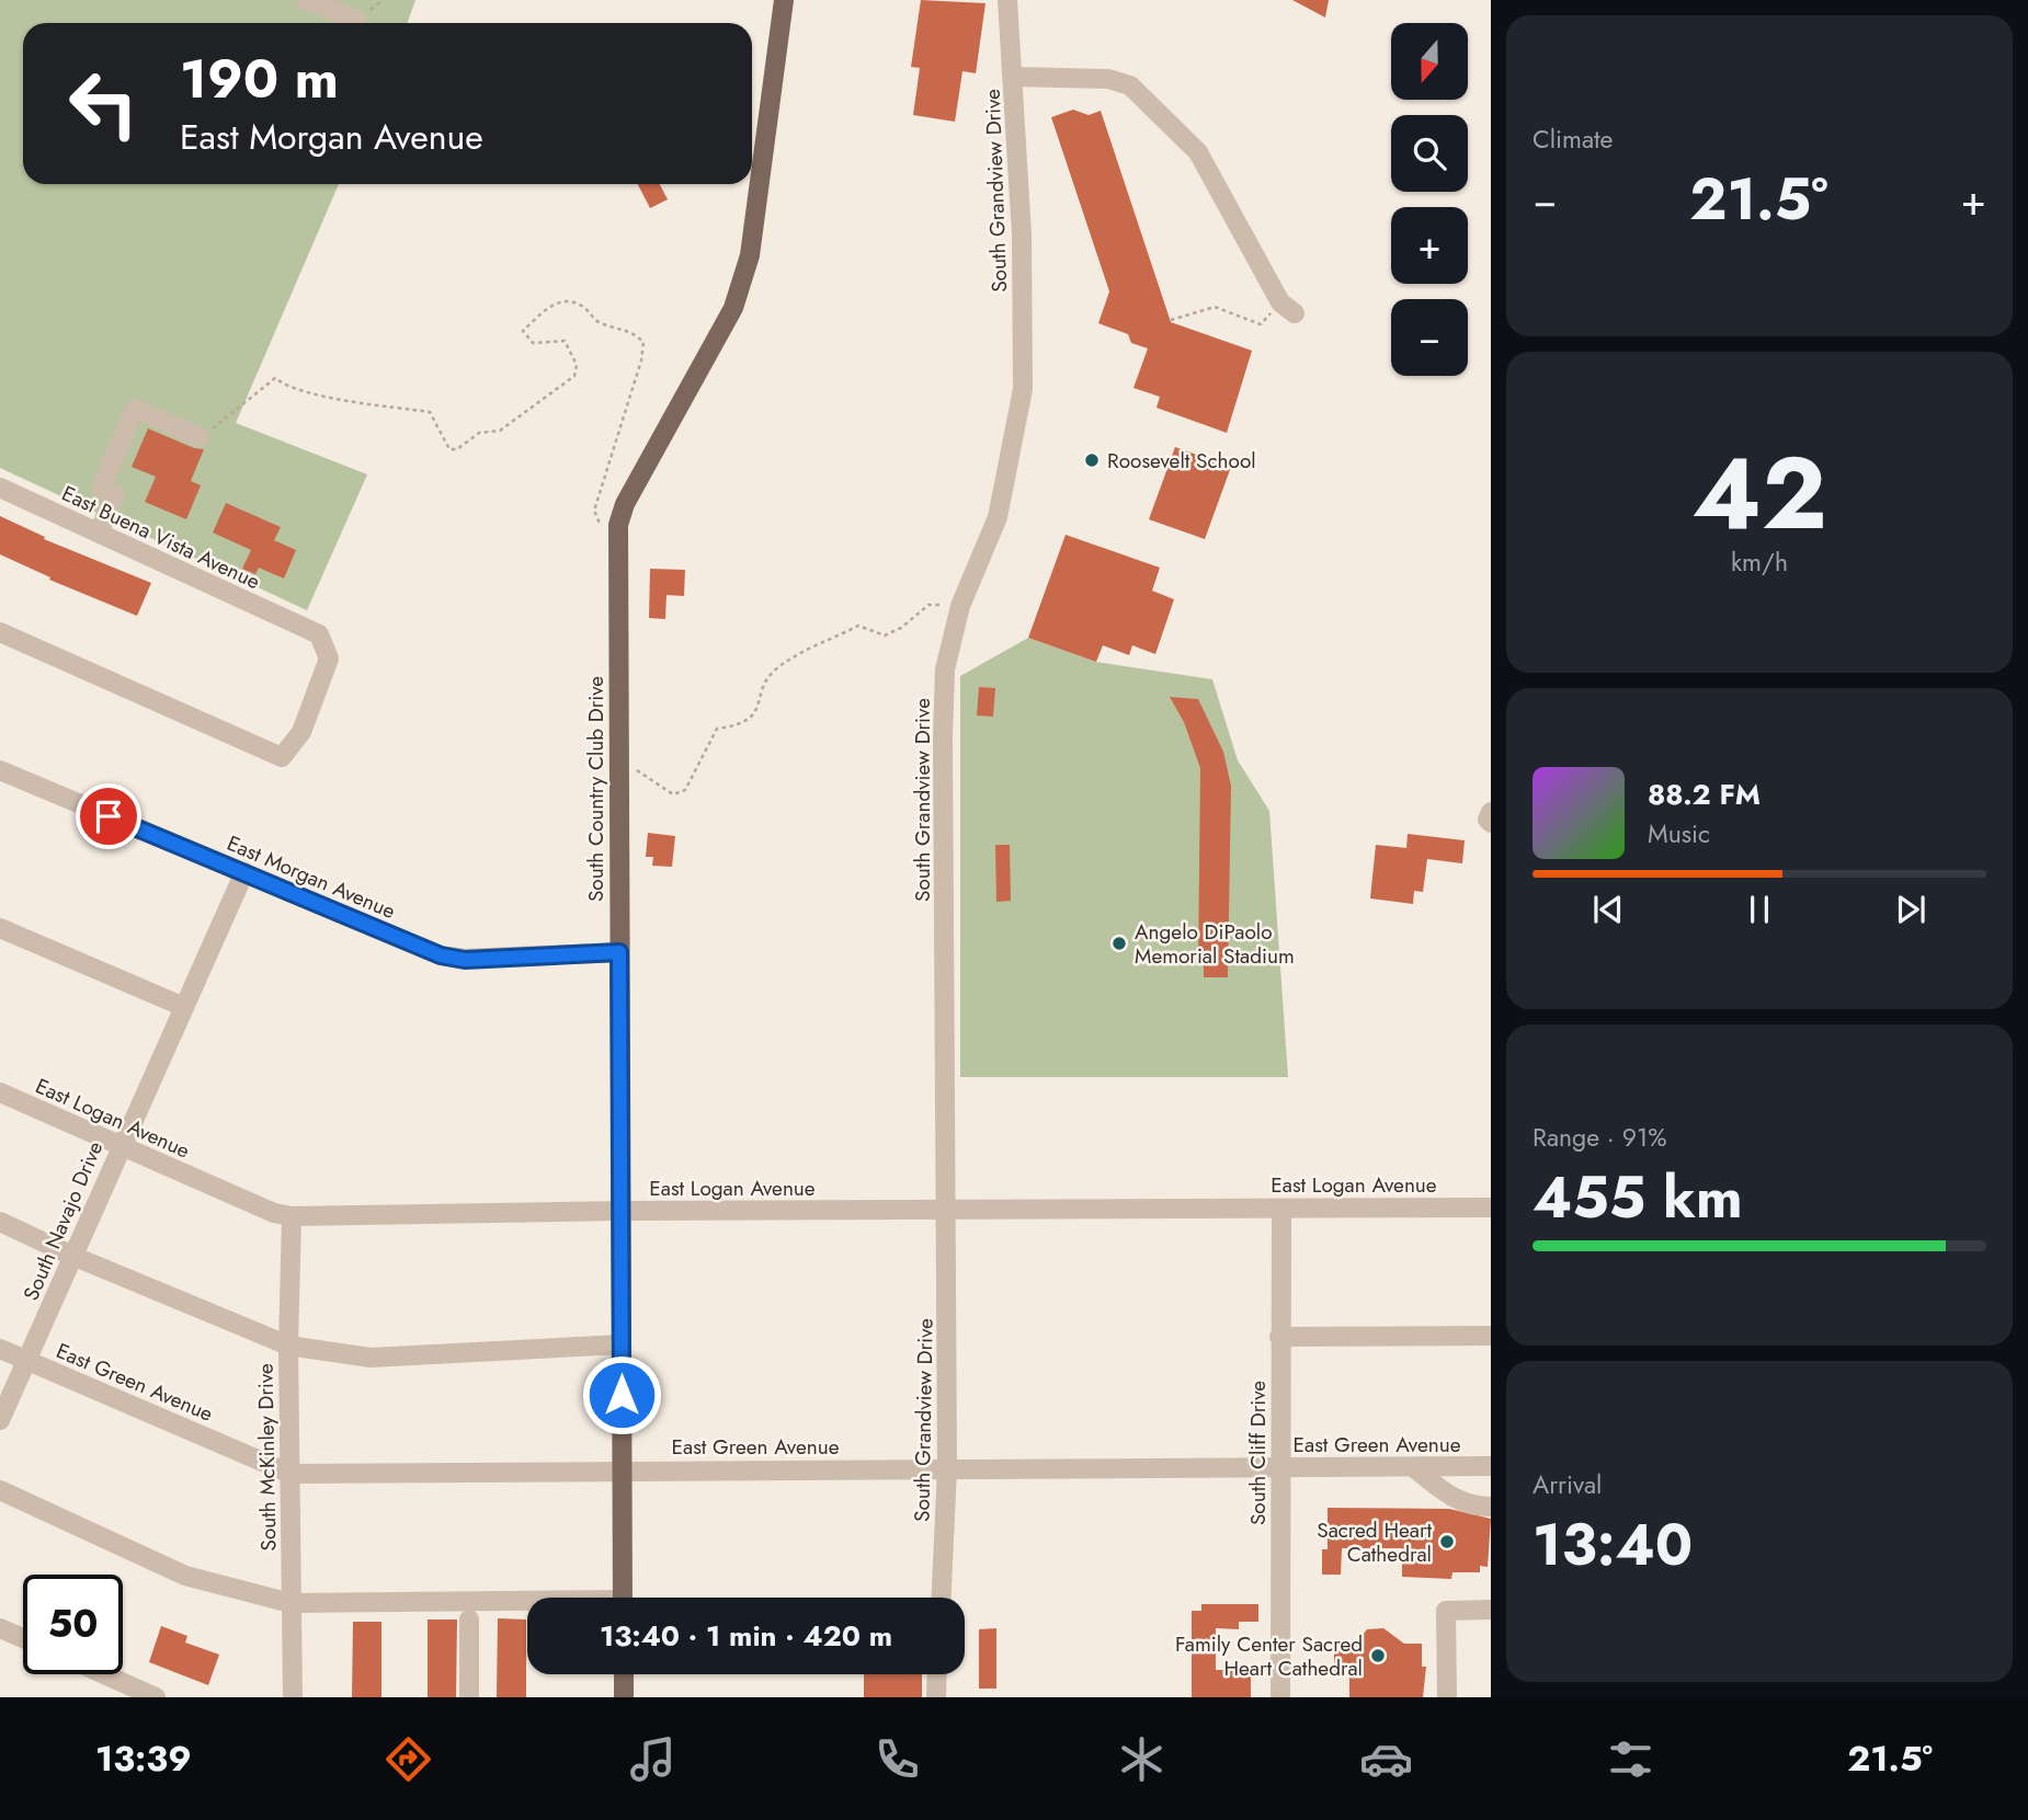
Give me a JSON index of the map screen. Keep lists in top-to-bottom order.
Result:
{
  "streets": {
    "main road": ["South Country Club Drive"],
    "street": [
      "South Grandview Drive",
      "East Buena Vista Avenue",
      "East Morgan Avenue",
      "East Logan Avenue",
      "South Navajo Drive",
      "East Green Avenue",
      "South Cliff Drive",
      "South McKinley Drive"
    ]
  },
  "crossings": [
    ["South Grandview Drive", "East Logan Avenue"],
    ["South Grandview Drive", "East Green Avenue"],
    ["South Country Club Drive", "East Morgan Avenue"],
    ["South Country Club Drive", "East Logan Avenue"],
    ["South Country Club Drive", "East Green Avenue"],
    ["East Morgan Avenue", "South Navajo Drive"],
    ["East Logan Avenue", "South Navajo Drive"],
    ["East Logan Avenue", "South Cliff Drive"],
    ["East Logan Avenue", "South McKinley Drive"],
    ["South Navajo Drive", "East Green Avenue"],
    ["East Green Avenue", "South Cliff Drive"],
    ["East Green Avenue", "South McKinley Drive"]
  ],
  "places": [
    "Roosevelt School",
    "Angelo DiPaolo Memorial Stadium",
    "Sacred Heart Cathedral",
    "Family Center Sacred Heart Cathedral"
  ],
  "north": "bottom",
  "page": {
    "tile": [
      "Climate",
      ["42", "km/h"],
      ["Range · 91%", "455 km"],
      ["Arrival", "13:40"]
    ],
    "map_buttons": ["+", "−"],
    "turn": ["190 m", "East Morgan Avenue"],
    "heat": ["−", "21.5°", "+"],
    "song": ["88.2 FM", "Music"],
    "limit": "50",
    "trip": "13:40 · 1 min · 420 m",
    "tabs": ["13:39", "21.5°"]
  }
}
